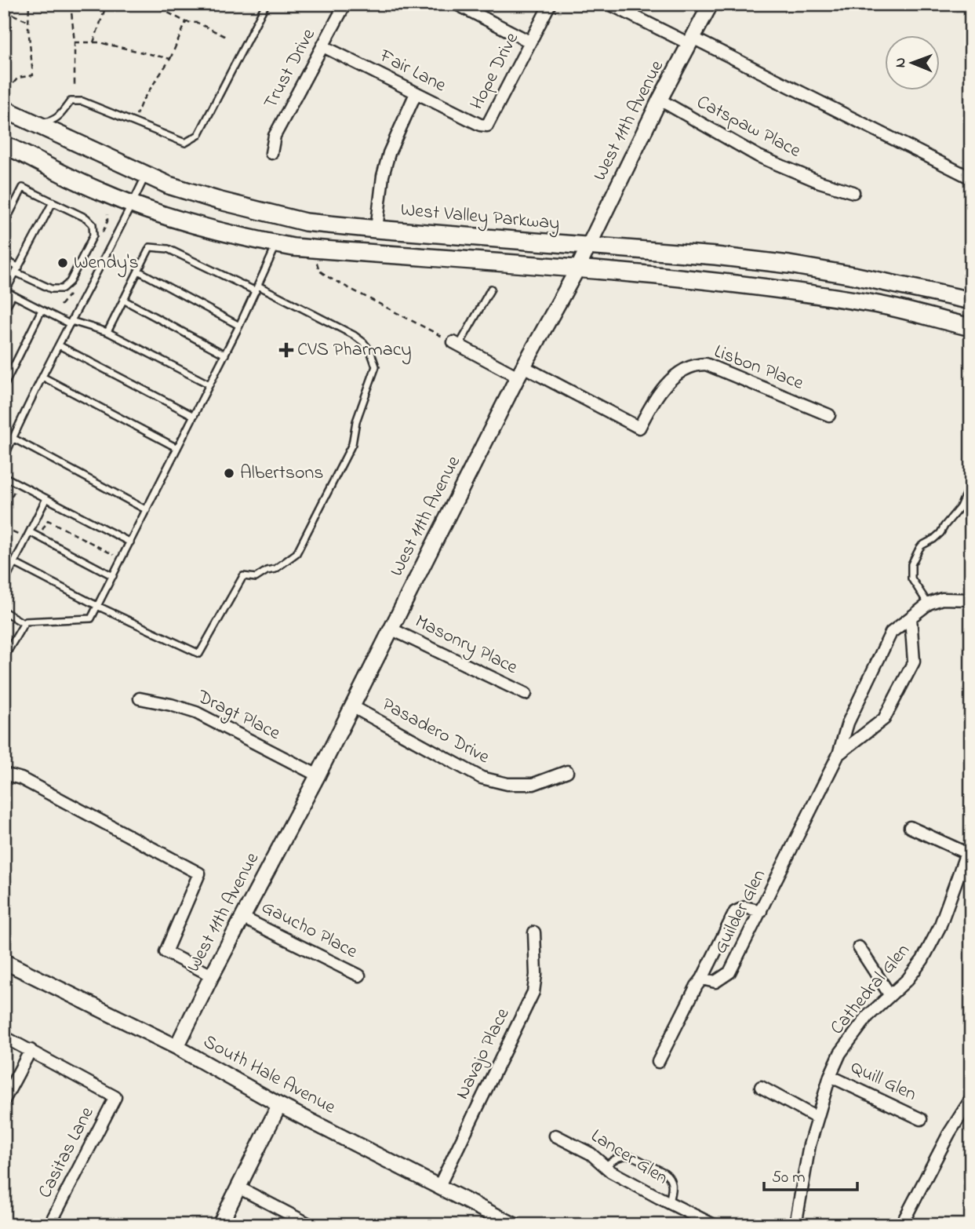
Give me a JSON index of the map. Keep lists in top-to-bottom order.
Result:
{
  "streets": {
    "main road": ["West Valley Parkway"],
    "street": [
      "Trust Drive",
      "Fair Lane",
      "Hope Drive",
      "West 11th Avenue",
      "Catspaw Place",
      "Lisbon Place",
      "Masonry Place",
      "Dragt Place",
      "Pasadero Drive",
      "Guilder Glen",
      "Gaucho Place",
      "Cathedral Glen",
      "Navajo Place",
      "South Hale Avenue",
      "Quill Glen",
      "Casitas Lane",
      "Lancer Glen"
    ]
  },
  "crossings": [
    ["Trust Drive", "Fair Lane"],
    ["Fair Lane", "Hope Drive"],
    ["West 11th Avenue", "Catspaw Place"],
    ["West 11th Avenue", "West Valley Parkway"],
    ["West 11th Avenue", "Lisbon Place"],
    ["West 11th Avenue", "Masonry Place"],
    ["West 11th Avenue", "Dragt Place"],
    ["West 11th Avenue", "Pasadero Drive"],
    ["West 11th Avenue", "Gaucho Place"],
    ["West 11th Avenue", "South Hale Avenue"],
    ["Cathedral Glen", "Quill Glen"],
    ["Navajo Place", "South Hale Avenue"]
  ],
  "places": {
    "other": ["Wendy's", "Albertsons"],
    "health": ["CVS Pharmacy"]
  },
  "scale_bar": "50 m",
  "north": "left"
}
